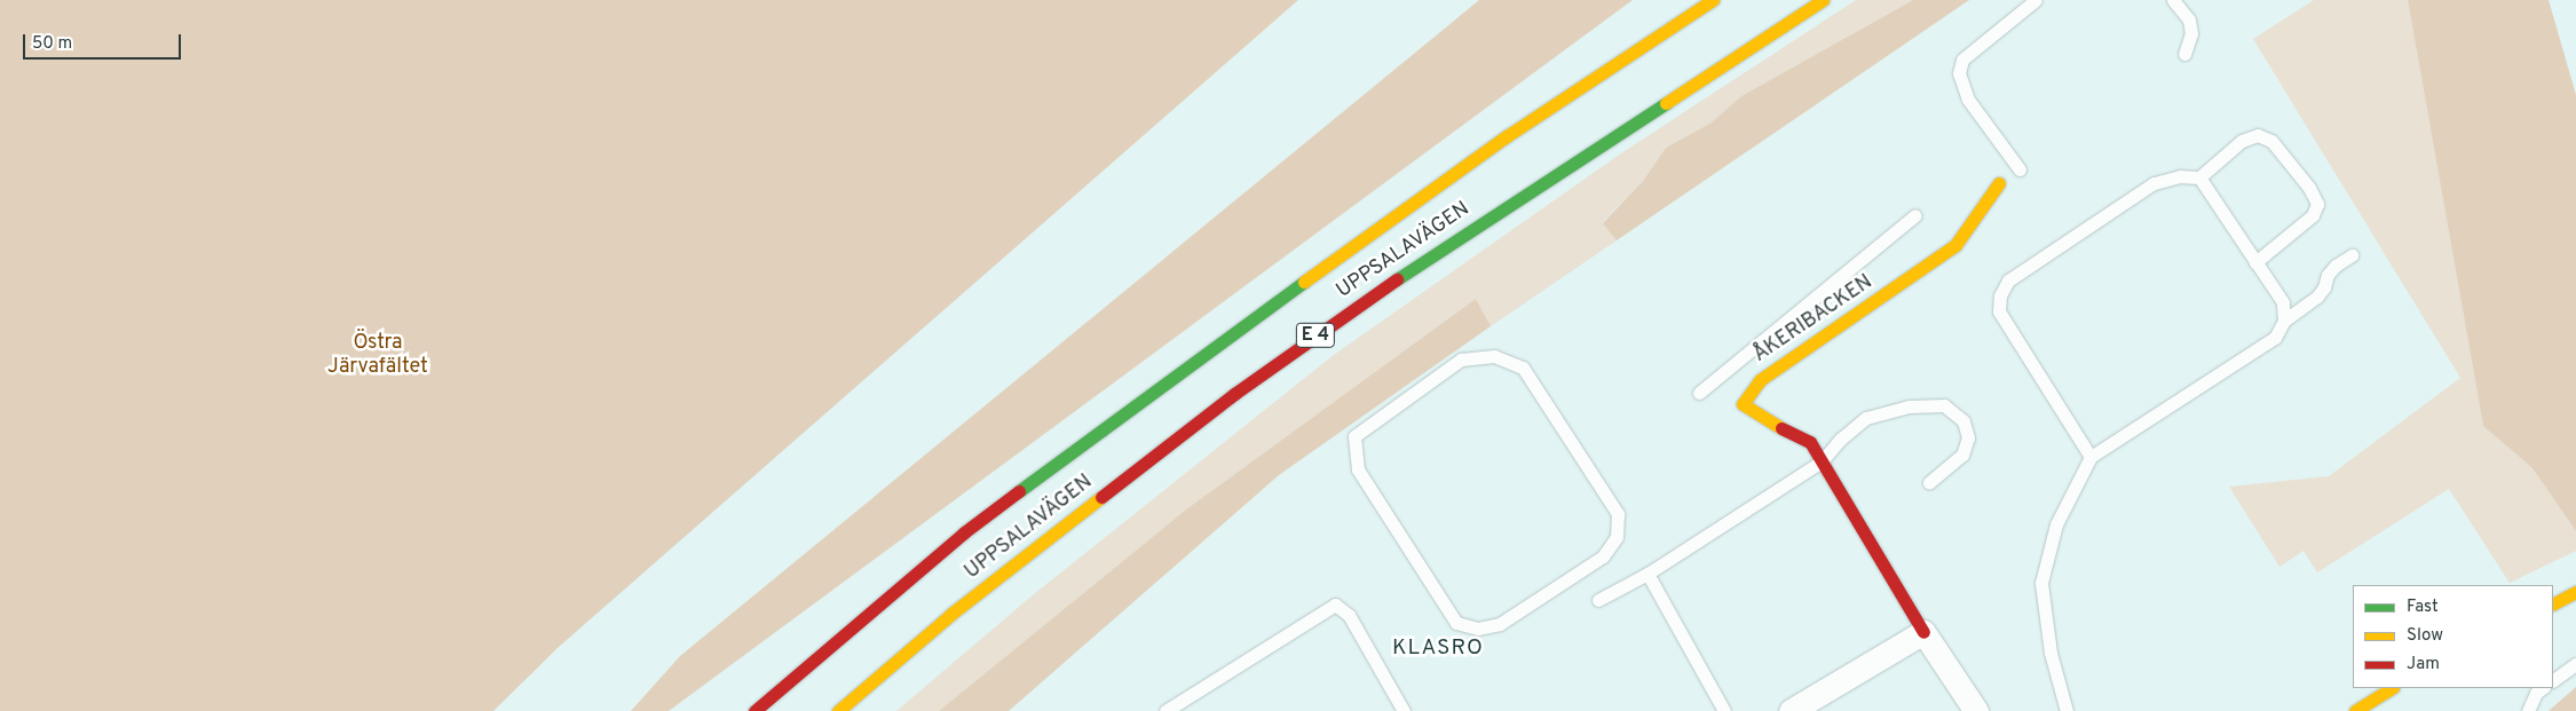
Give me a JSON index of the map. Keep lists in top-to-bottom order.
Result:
{
  "streets": {
    "main road": ["UPPSALAVÄGEN", "ÅKERIBACKEN", "E 4"]
  },
  "districts": ["KLASRO"],
  "parks": ["Östra Järvafältet"],
  "legend": ["Fast", "Slow", "Jam"],
  "scale_bar": "50 m"
}
